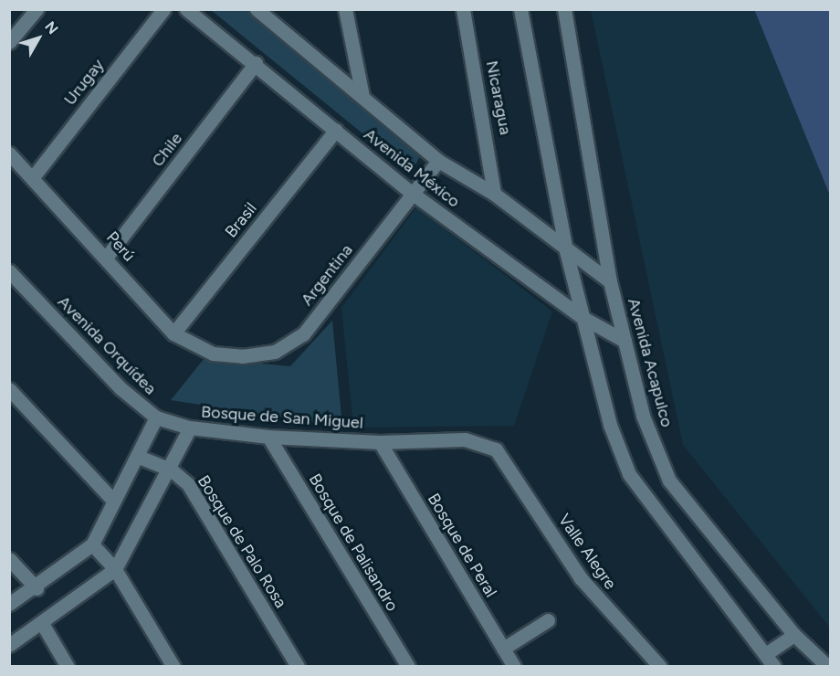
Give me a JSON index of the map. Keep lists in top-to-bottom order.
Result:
{
  "streets": {
    "street": [
      "Urugay",
      "Nicaragua",
      "Chile",
      "Avenida México",
      "Brasil",
      "Perú",
      "Argentina",
      "Avenida Orquídea",
      "Avenida Acapulco",
      "Bosque de San Miguel",
      "Bosque de Palo Rosa",
      "Bosque de Palisandro",
      "Bosque de Peral",
      "Valle Alegre"
    ]
  },
  "crossings": [
    ["Urugay", "Perú"],
    ["Nicaragua", "Avenida México"],
    ["Chile", "Avenida México"],
    ["Chile", "Perú"],
    ["Avenida México", "Brasil"],
    ["Avenida México", "Argentina"],
    ["Avenida México", "Avenida Acapulco"],
    ["Brasil", "Perú"],
    ["Perú", "Argentina"],
    ["Avenida Orquídea", "Bosque de San Miguel"],
    ["Bosque de San Miguel", "Bosque de Palo Rosa"],
    ["Bosque de San Miguel", "Bosque de Palisandro"],
    ["Bosque de San Miguel", "Bosque de Peral"],
    ["Bosque de San Miguel", "Valle Alegre"]
  ],
  "north": "top right"
}
